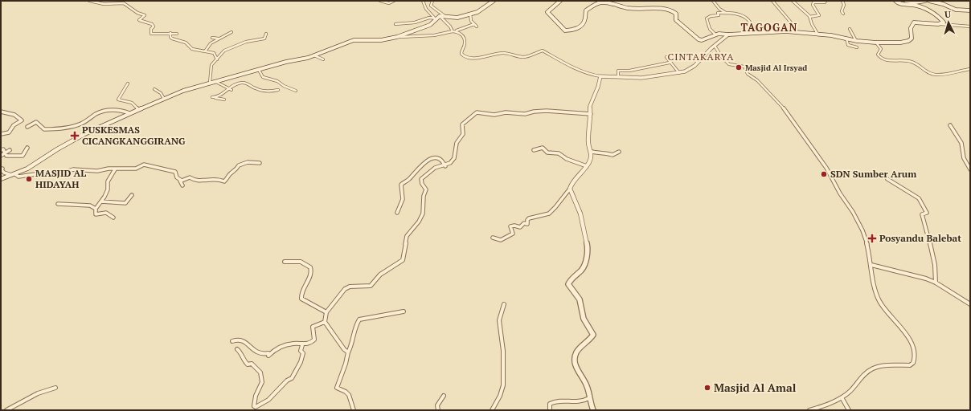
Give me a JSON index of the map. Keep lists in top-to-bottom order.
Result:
{
  "districts": ["TAGOGAN", "CINTAKARYA"],
  "places": {
    "other": [
      "Masjid Al Irsyad",
      "SDN Sumber Arum",
      "MASJID AL HIDAYAH",
      "Masjid Al Amal"
    ],
    "health": ["PUSKESMAS CICANGKANGGIRANG", "Posyandu Balebat"]
  },
  "north": "top"
}
